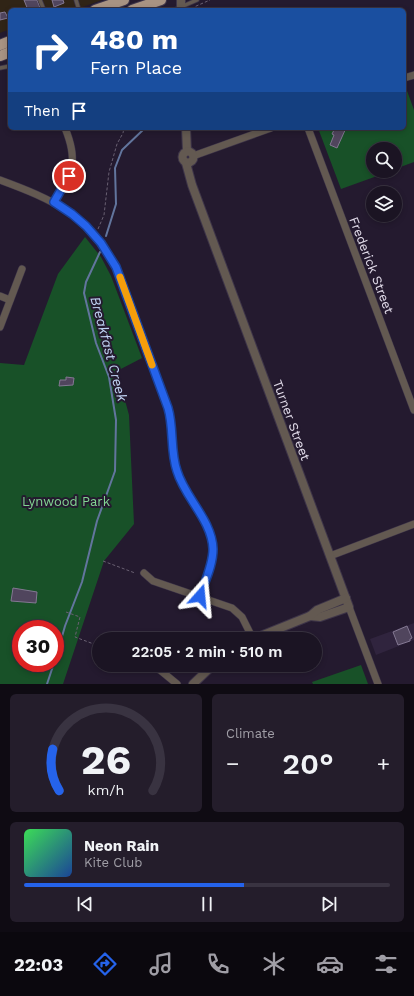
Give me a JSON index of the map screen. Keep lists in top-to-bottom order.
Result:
{
  "streets": {
    "street": ["Frederick Street", "Turner Street"]
  },
  "water": ["Breakfast Creek"],
  "parks": ["Lynwood Park"],
  "page": {
    "turn": ["480 m", "Fern Place"],
    "then": "Then",
    "limit": "30",
    "trip": "22:05 · 2 min · 510 m",
    "tile": "Climate",
    "heat": ["−", "20°", "+"],
    "song": ["Neon Rain", "Kite Club"],
    "tabs": "22:03",
    "gauge": ["26", "km/h"]
  }
}
